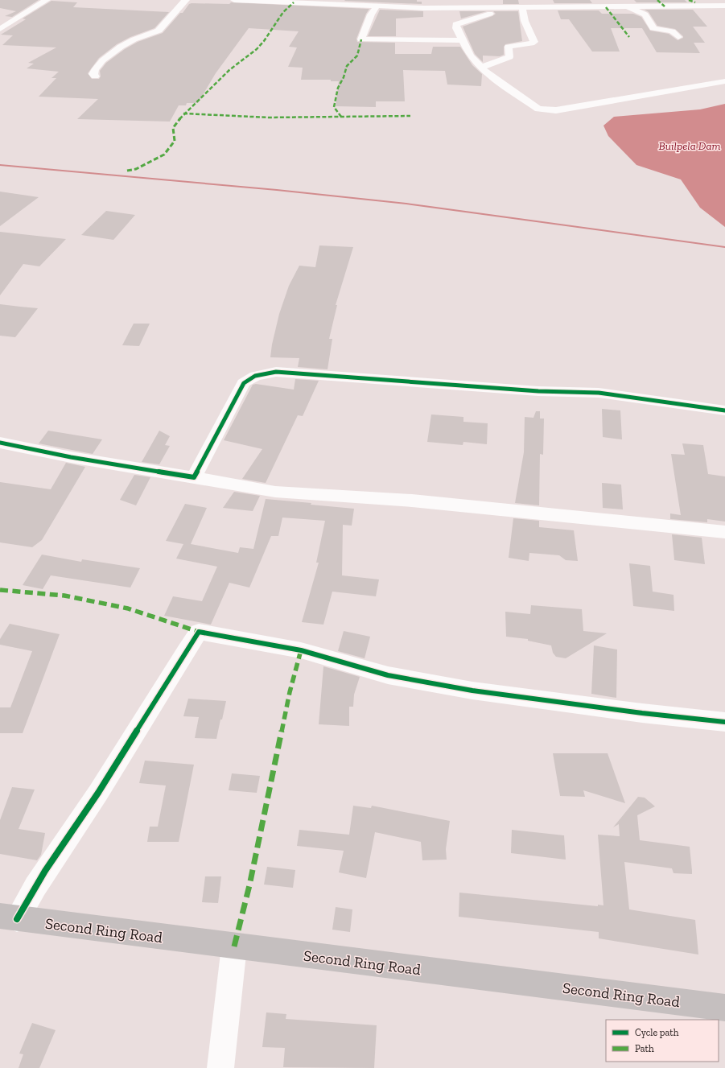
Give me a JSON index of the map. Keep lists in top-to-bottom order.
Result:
{
  "streets": {
    "main road": ["Second Ring Road"]
  },
  "water": ["Builpela Dam"],
  "legend": ["Cycle path", "Path"]
}
